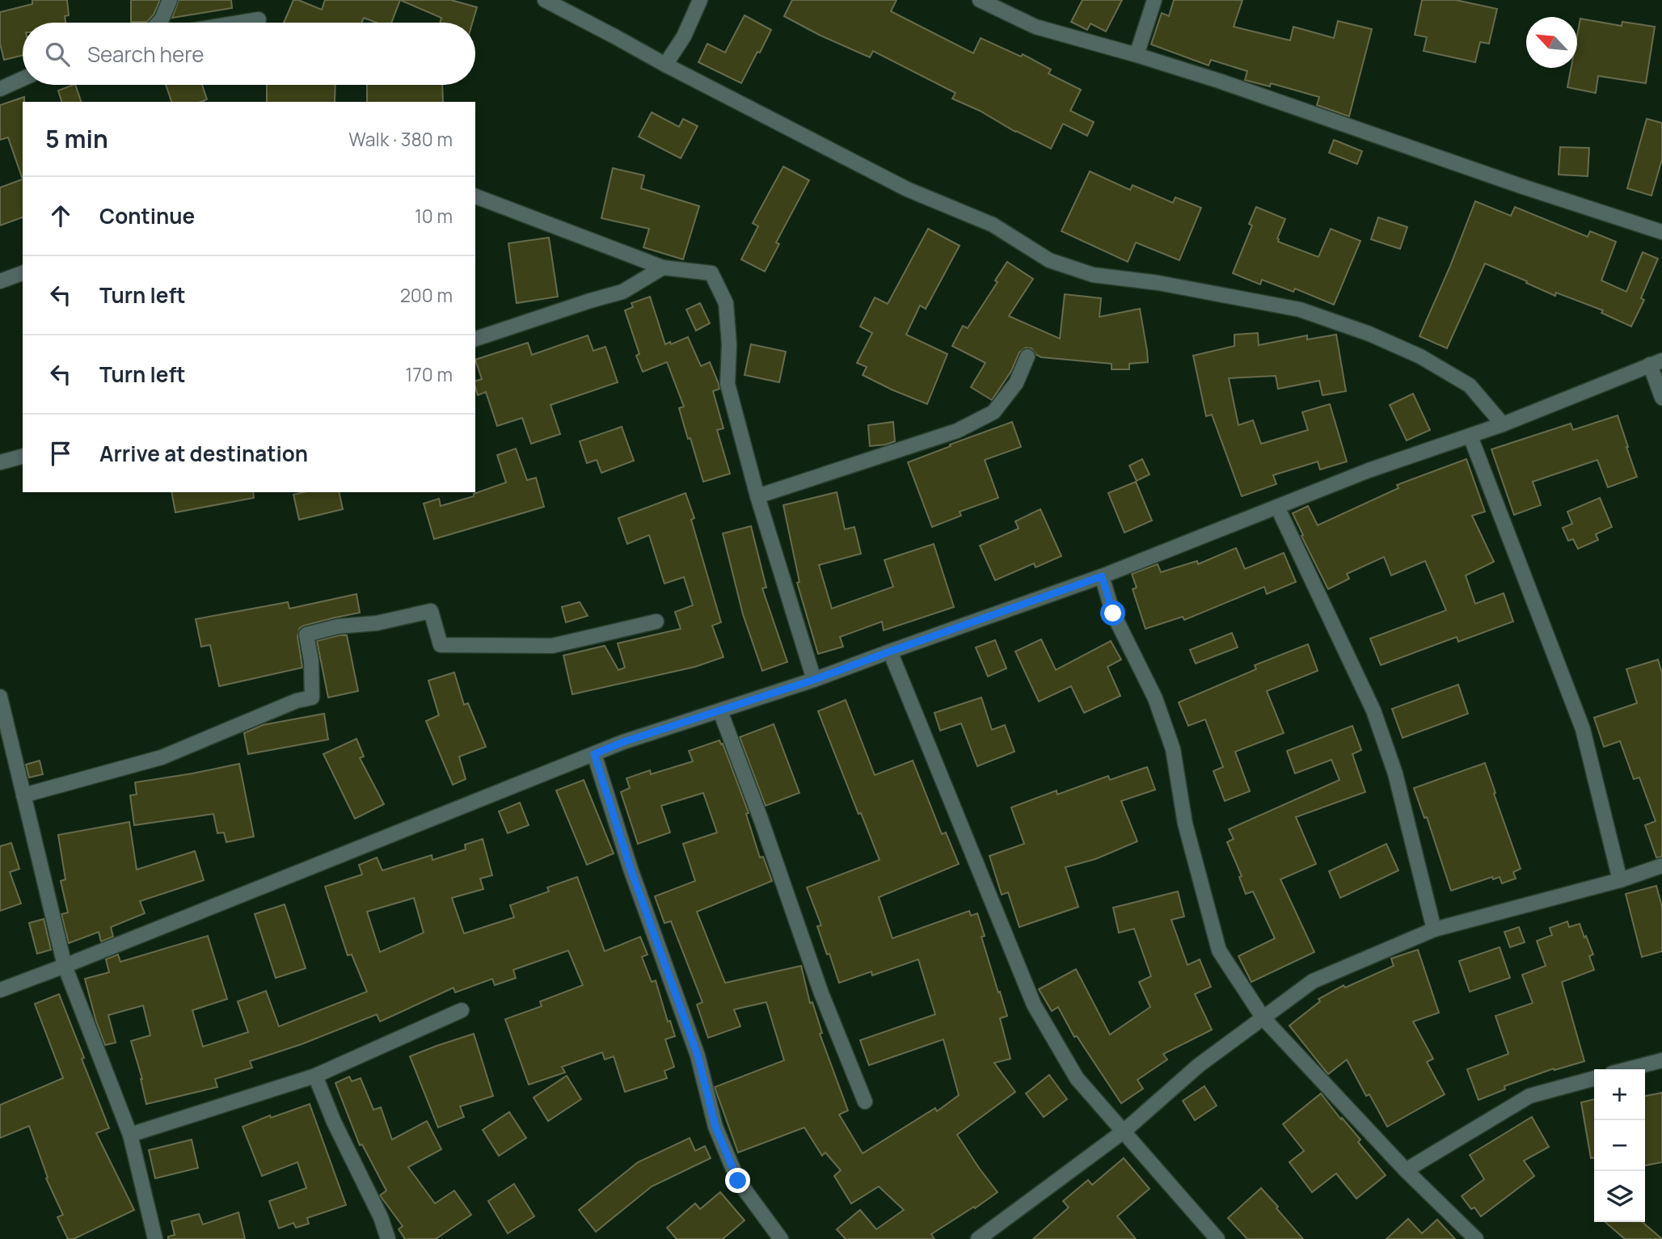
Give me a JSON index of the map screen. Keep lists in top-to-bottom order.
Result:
{
  "north": "top left",
  "page": {
    "search": "Search here",
    "heading": ["5 min", "Walk · 380 m"],
    "list": [
      ["Continue", "10 m"],
      ["Turn left", "200 m"],
      ["Turn left", "170 m"],
      "Arrive at destination"
    ],
    "map_buttons": ["+", "−"]
  }
}
